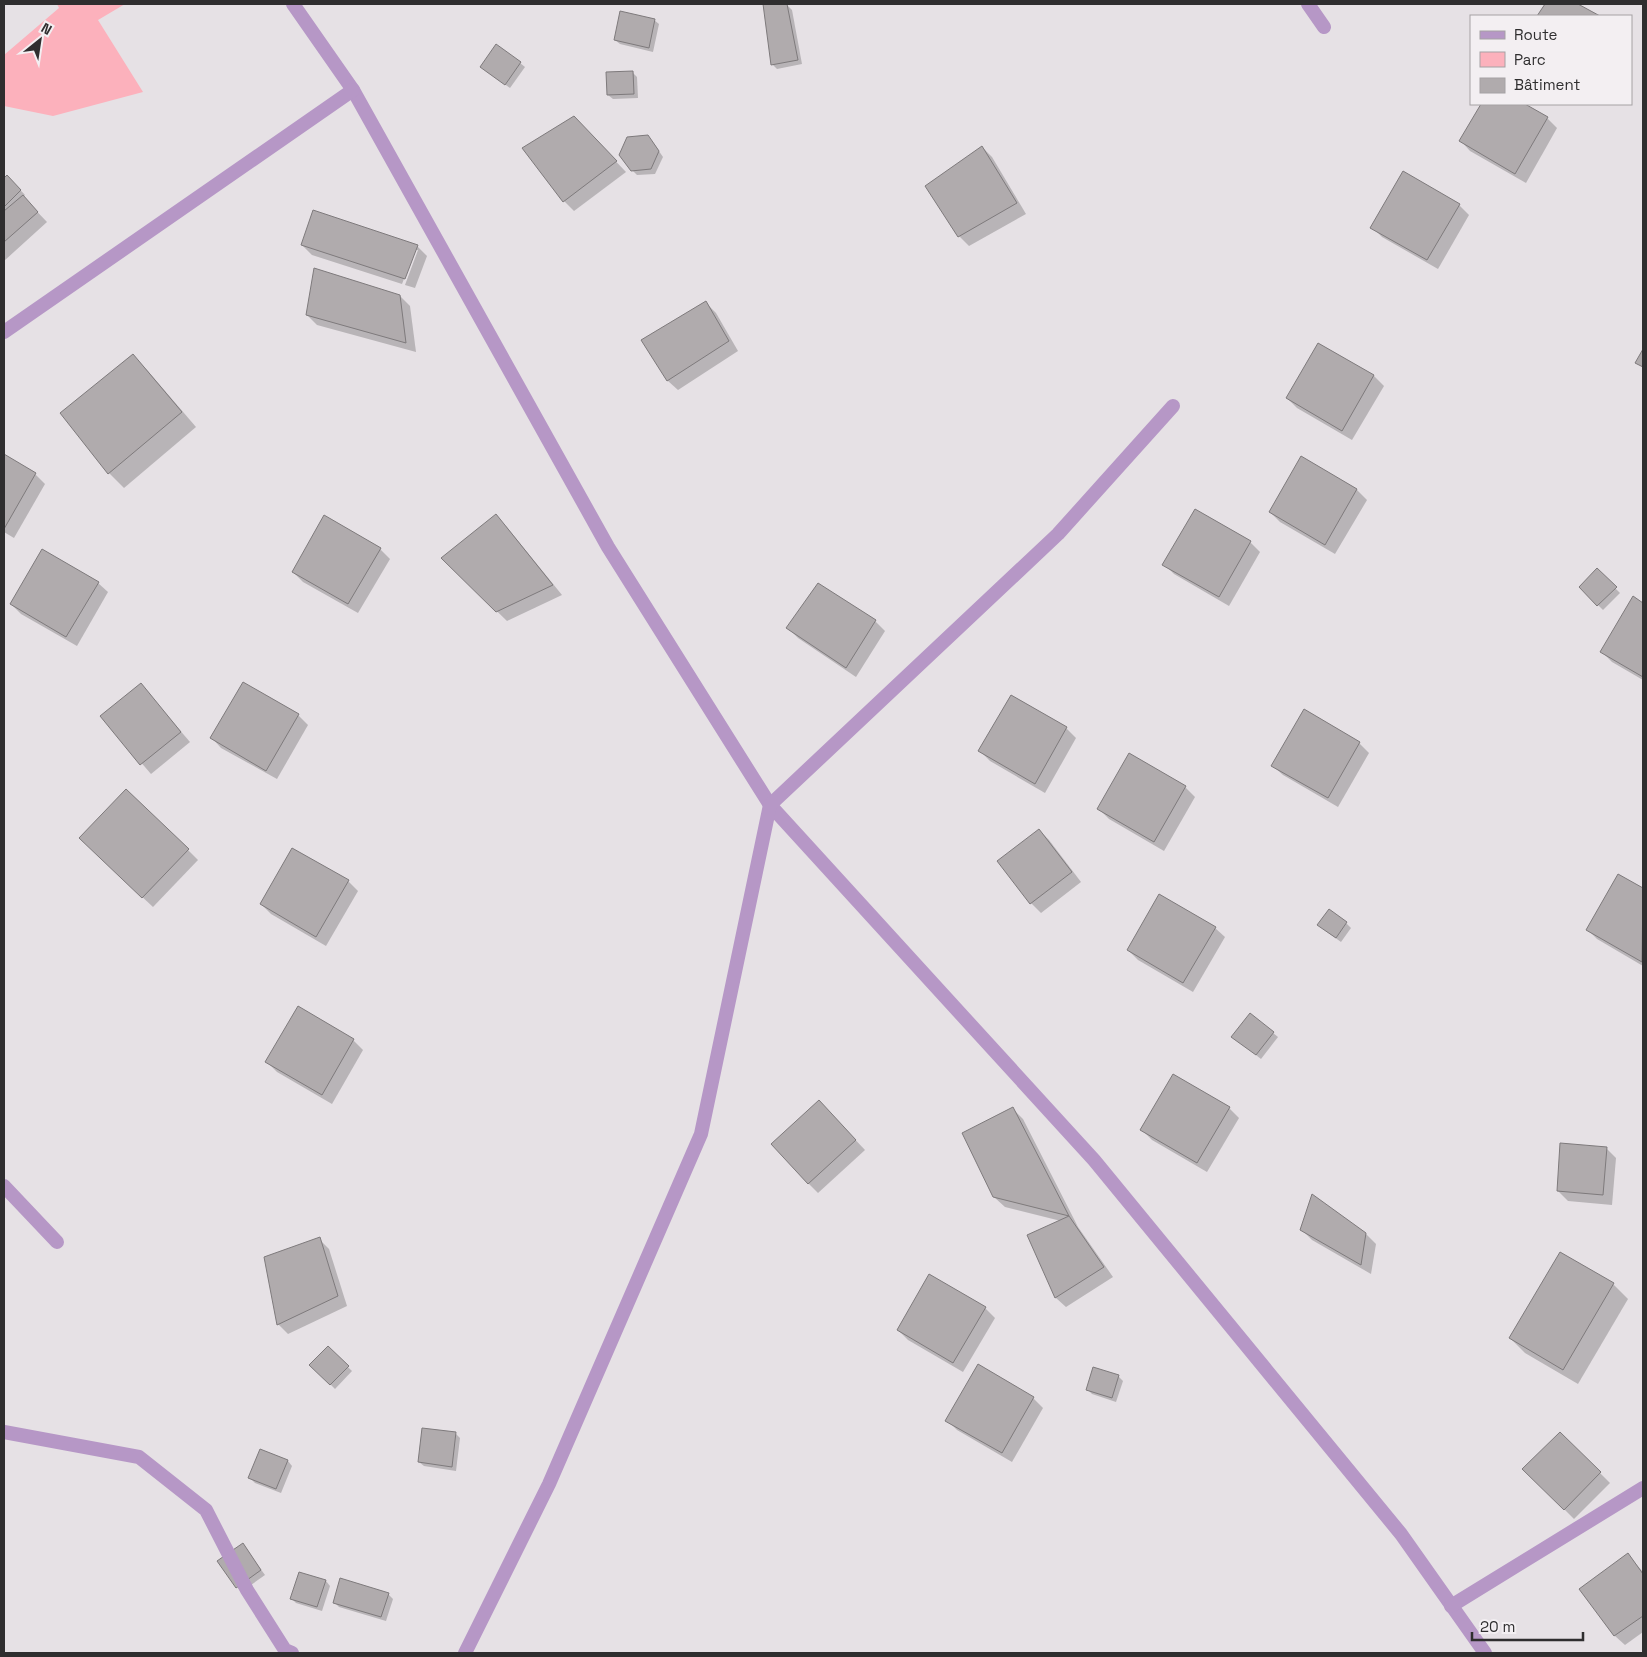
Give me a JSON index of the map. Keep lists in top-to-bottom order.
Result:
{
  "legend": ["Route", "Parc", "Bâtiment"],
  "scale_bar": "20 m",
  "north": "top right"
}
